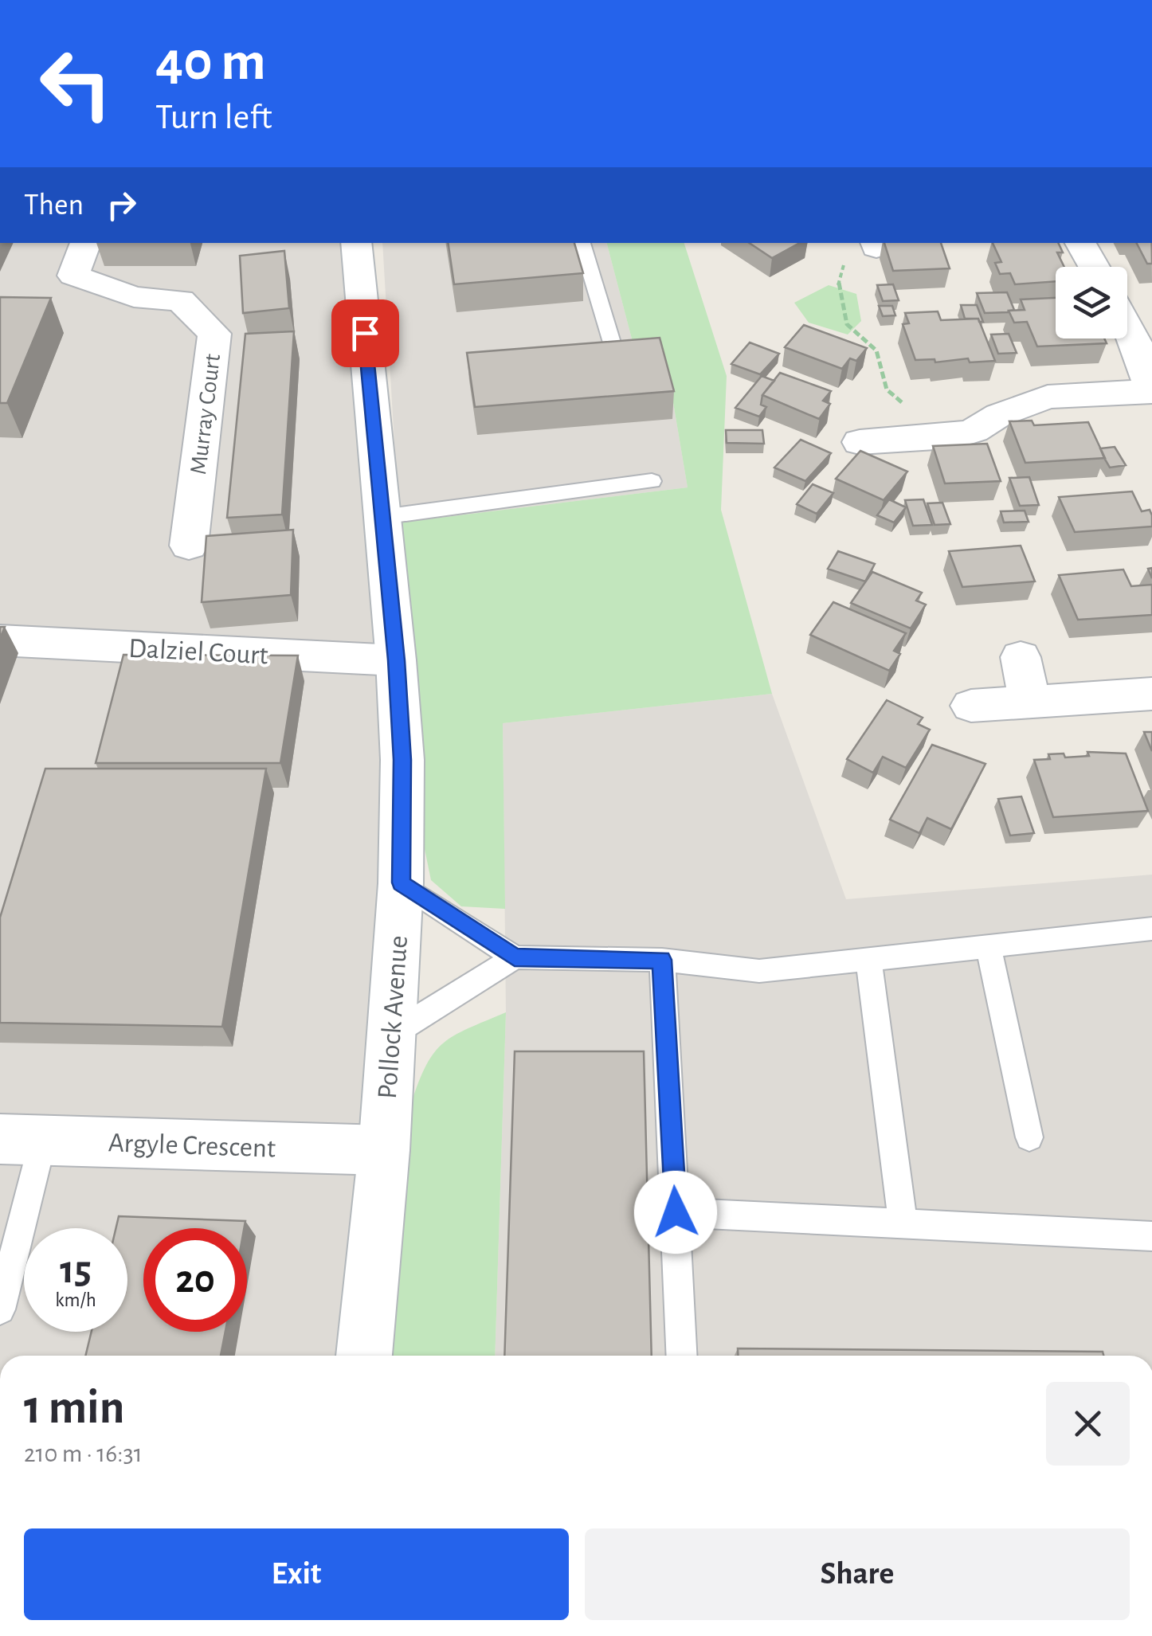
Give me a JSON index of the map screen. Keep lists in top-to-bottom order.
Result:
{
  "streets": {
    "street": [
      "Murray Court",
      "Dalziel Court",
      "Pollock Avenue",
      "Argyle Crescent"
    ]
  },
  "crossings": [
    ["Dalziel Court", "Pollock Avenue"],
    ["Pollock Avenue", "Argyle Crescent"]
  ],
  "page": {
    "turn": ["40 m", "Turn left"],
    "then": "Then",
    "speed": "15 km/h",
    "limit": "20",
    "heading": ["1 min", "210 m · 16:31"],
    "buttons": ["Exit", "Share"]
  }
}
